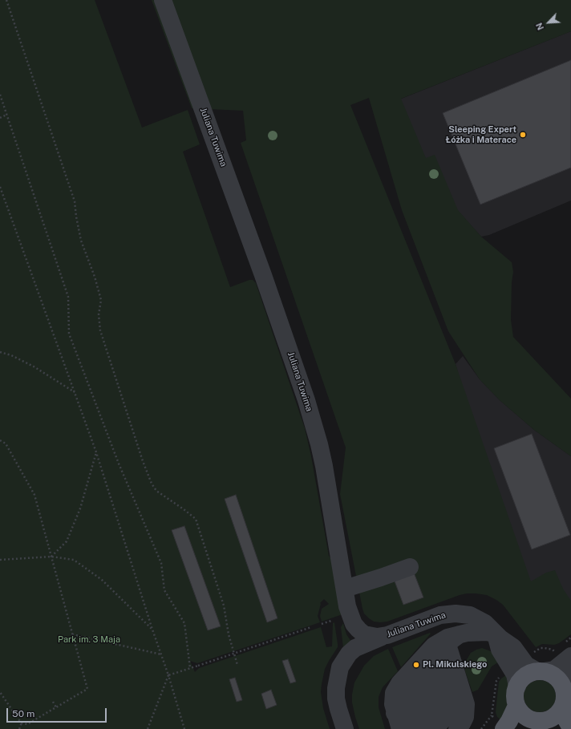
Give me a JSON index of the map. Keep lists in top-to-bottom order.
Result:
{
  "streets": {
    "street": ["Juliana Tuwima"]
  },
  "parks": ["Park im. 3 Maja"],
  "places": ["Sleeping Expert Łóżka i Materace", "Pl. Mikulskiego"],
  "scale_bar": "50 m",
  "north": "bottom left"
}
